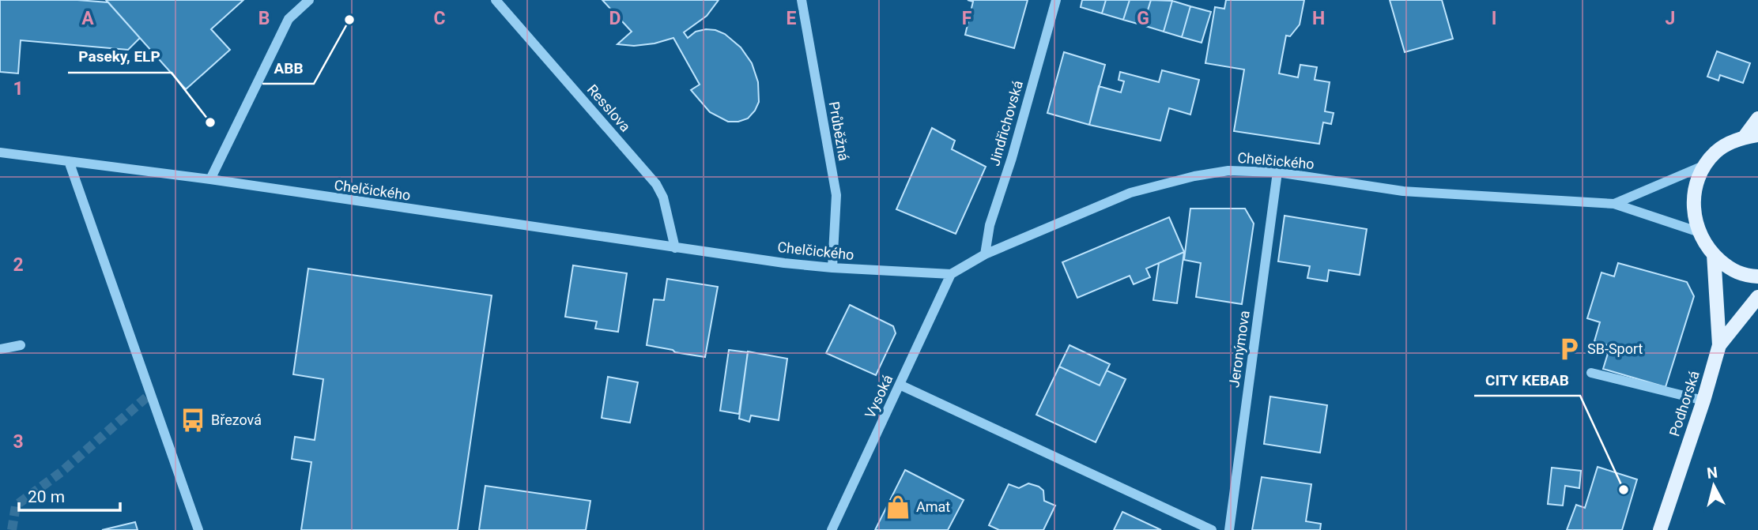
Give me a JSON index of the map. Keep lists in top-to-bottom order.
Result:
{
  "streets": {
    "main road": ["Podhorská"],
    "street": [
      "Resslova",
      "Jindřichovská",
      "Průběžná",
      "Chelčického",
      "Jeronýmova",
      "Vysoká"
    ]
  },
  "crossings": [
    ["Resslova", "Chelčického"],
    ["Jindřichovská", "Chelčického"],
    ["Průběžná", "Chelčického"],
    ["Chelčického", "Jeronýmova"],
    ["Chelčického", "Vysoká"]
  ],
  "places": {
    "other": ["ABB", "Paseky, ELP", "CITY KEBAB"],
    "parking": ["SB-Sport"],
    "bus stop": ["Březová"],
    "shop": ["Amat"]
  },
  "scale_bar": "20 m",
  "north": "top",
  "grid": {
    "columns": [
      "A",
      "B",
      "C",
      "D",
      "E",
      "F",
      "G",
      "H",
      "I",
      "J"
    ],
    "rows": ["1", "2", "3"]
  }
}
